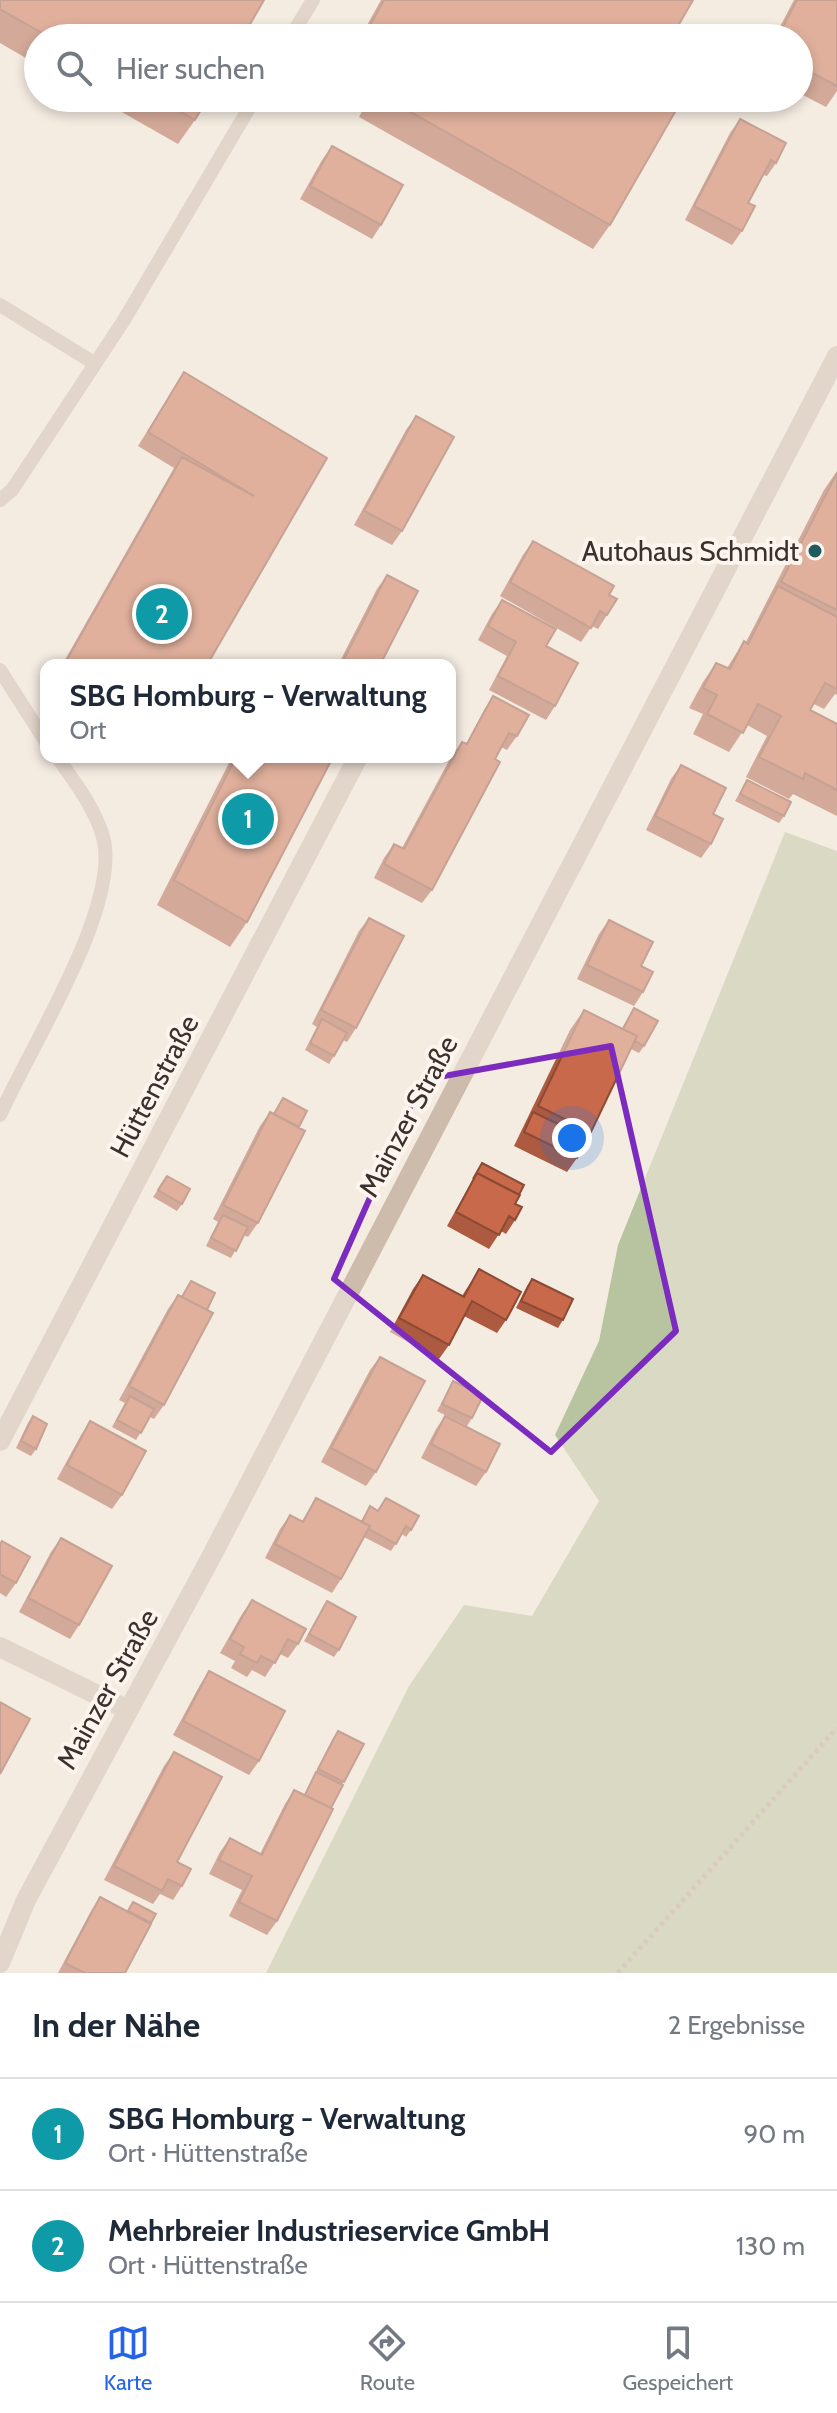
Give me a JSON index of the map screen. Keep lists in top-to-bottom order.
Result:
{
  "streets": {
    "street": ["Hüttenstraße", "Mainzer Straße"]
  },
  "places": ["Autohaus Schmidt"],
  "page": {
    "search": "Hier suchen",
    "pins": ["2", "1"],
    "popup": ["SBG Homburg - Verwaltung", "Ort"],
    "heading": ["In der Nähe", "2 Ergebnisse"],
    "list": [
      {
        "mark": "1",
        "name": "SBG Homburg - Verwaltung",
        "note": "Ort · Hüttenstraße",
        "value": "90 m"
      },
      {
        "mark": "2",
        "name": "Mehrbreier Industrieservice GmbH",
        "note": "Ort · Hüttenstraße",
        "value": "130 m"
      }
    ],
    "nav": ["Karte", "Route", "Gespeichert"]
  }
}
